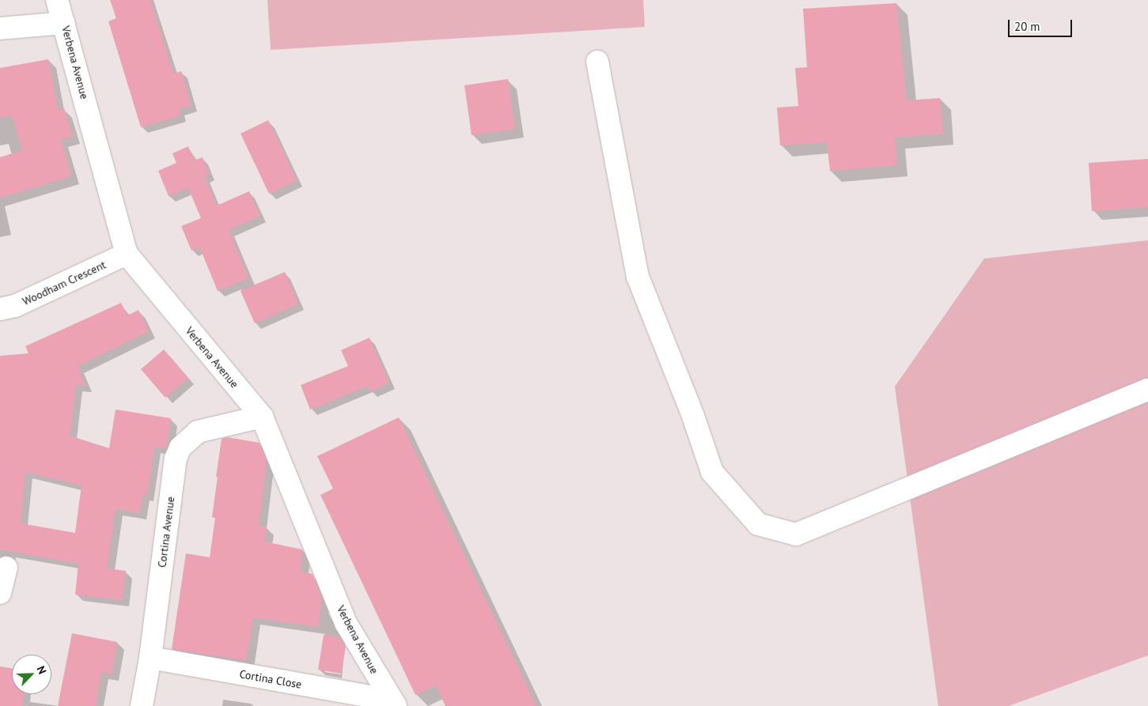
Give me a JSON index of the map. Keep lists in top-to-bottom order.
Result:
{
  "streets": {
    "street": [
      "Verbena Avenue",
      "Woodham Crescent",
      "Cortina Avenue",
      "Cortina Close"
    ]
  },
  "crossings": [
    ["Verbena Avenue", "Woodham Crescent"],
    ["Verbena Avenue", "Cortina Avenue"],
    ["Verbena Avenue", "Cortina Close"],
    ["Cortina Avenue", "Cortina Close"]
  ],
  "scale_bar": "20 m",
  "north": "top right"
}
